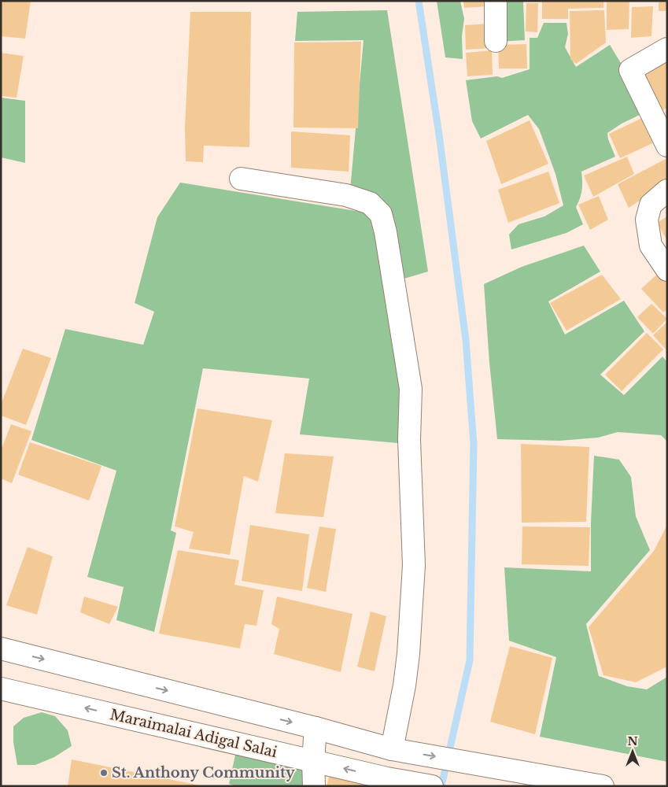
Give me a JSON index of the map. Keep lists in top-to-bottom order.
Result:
{
  "streets": {
    "main road": ["Maraimalai Adigal Salai"]
  },
  "places": ["St. Anthony Community"],
  "north": "top"
}
